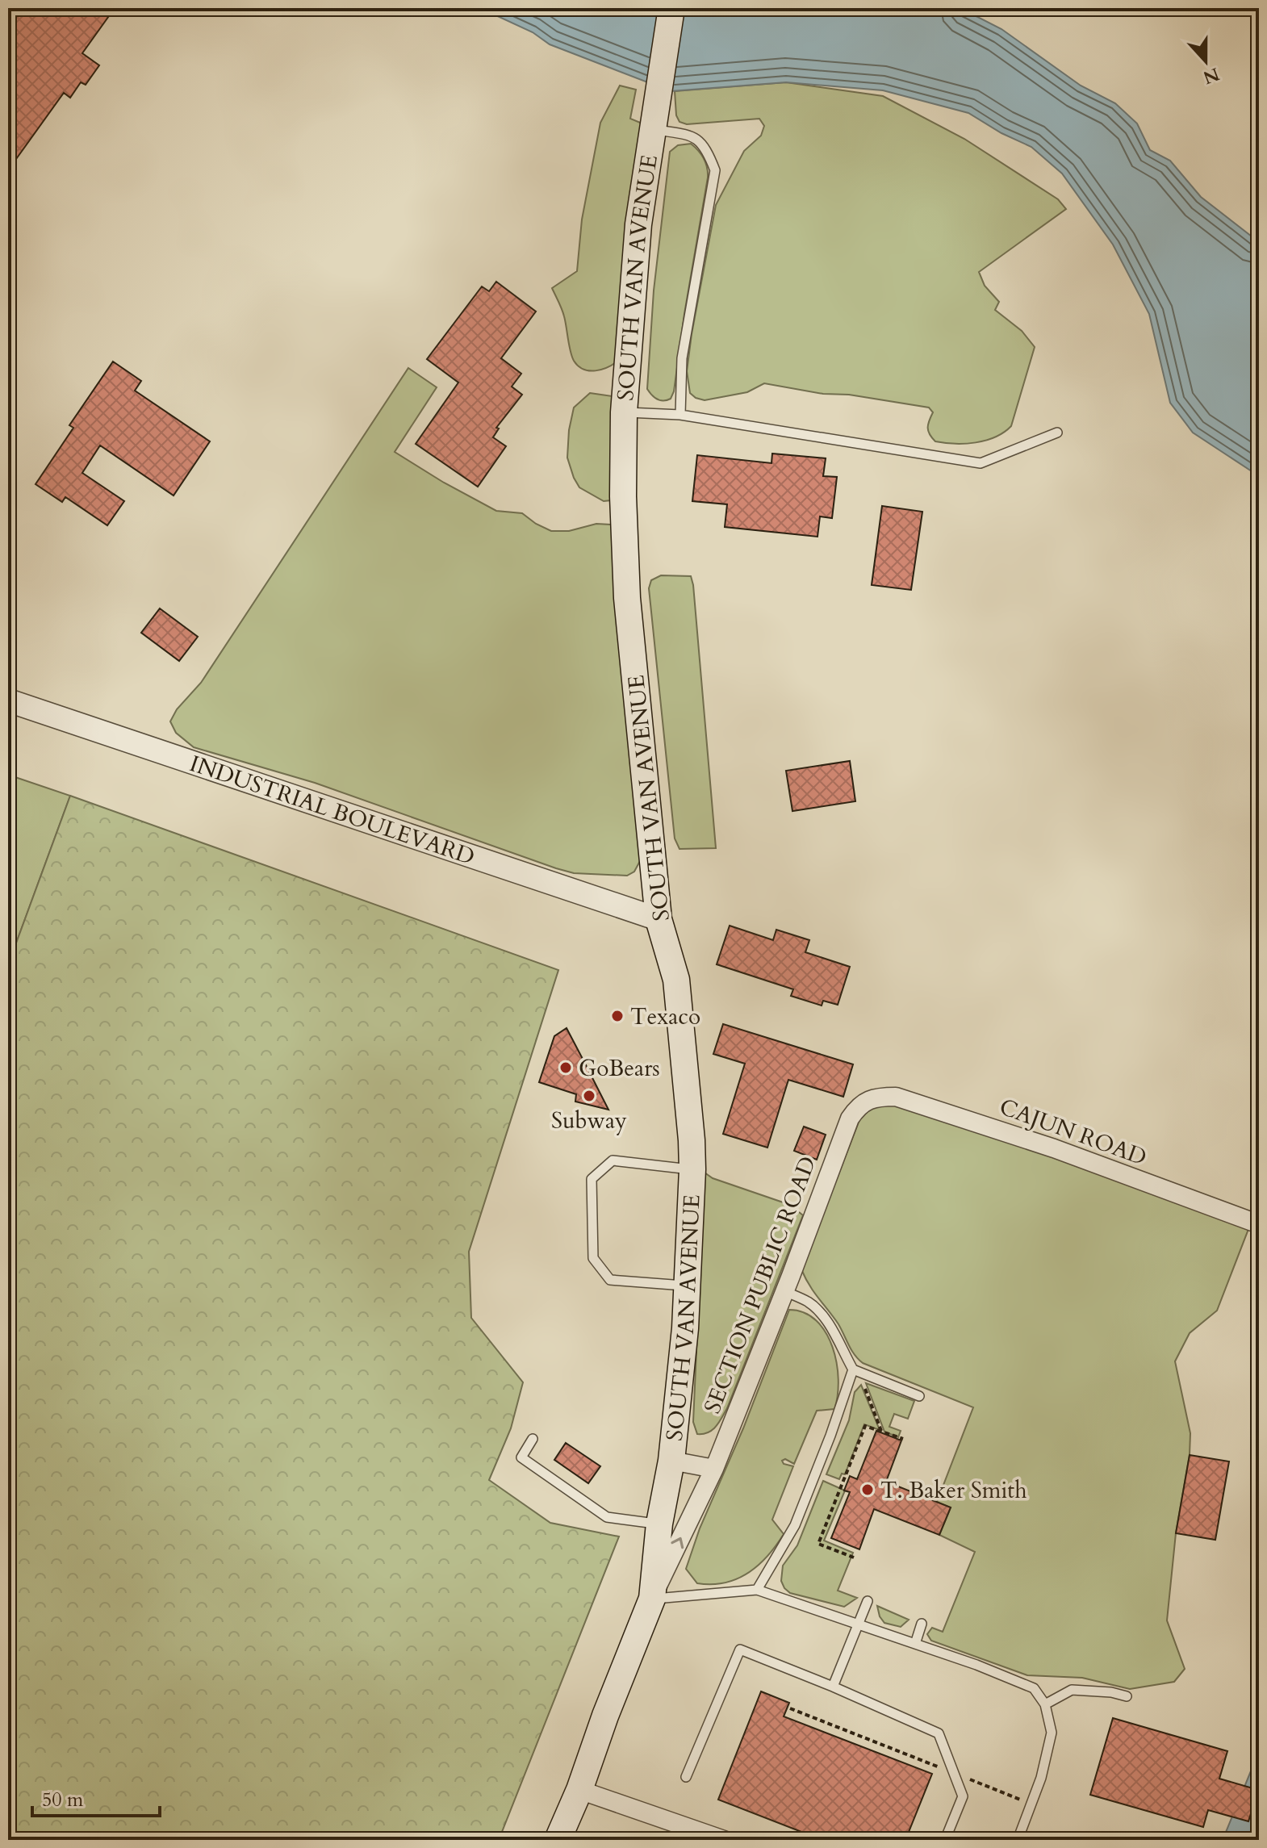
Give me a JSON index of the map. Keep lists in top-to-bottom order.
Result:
{
  "streets": {
    "main road": ["SOUTH VAN AVENUE"],
    "street": ["INDUSTRIAL BOULEVARD", "CAJUN ROAD", "SECTION PUBLIC ROAD"]
  },
  "crossings": [
    ["SOUTH VAN AVENUE", "INDUSTRIAL BOULEVARD"],
    ["SOUTH VAN AVENUE", "SECTION PUBLIC ROAD"],
    ["CAJUN ROAD", "SECTION PUBLIC ROAD"]
  ],
  "places": [
    "Texaco",
    "GoBears",
    "Subway",
    "T. Baker Smith"
  ],
  "scale_bar": "50 m",
  "north": "bottom"
}
